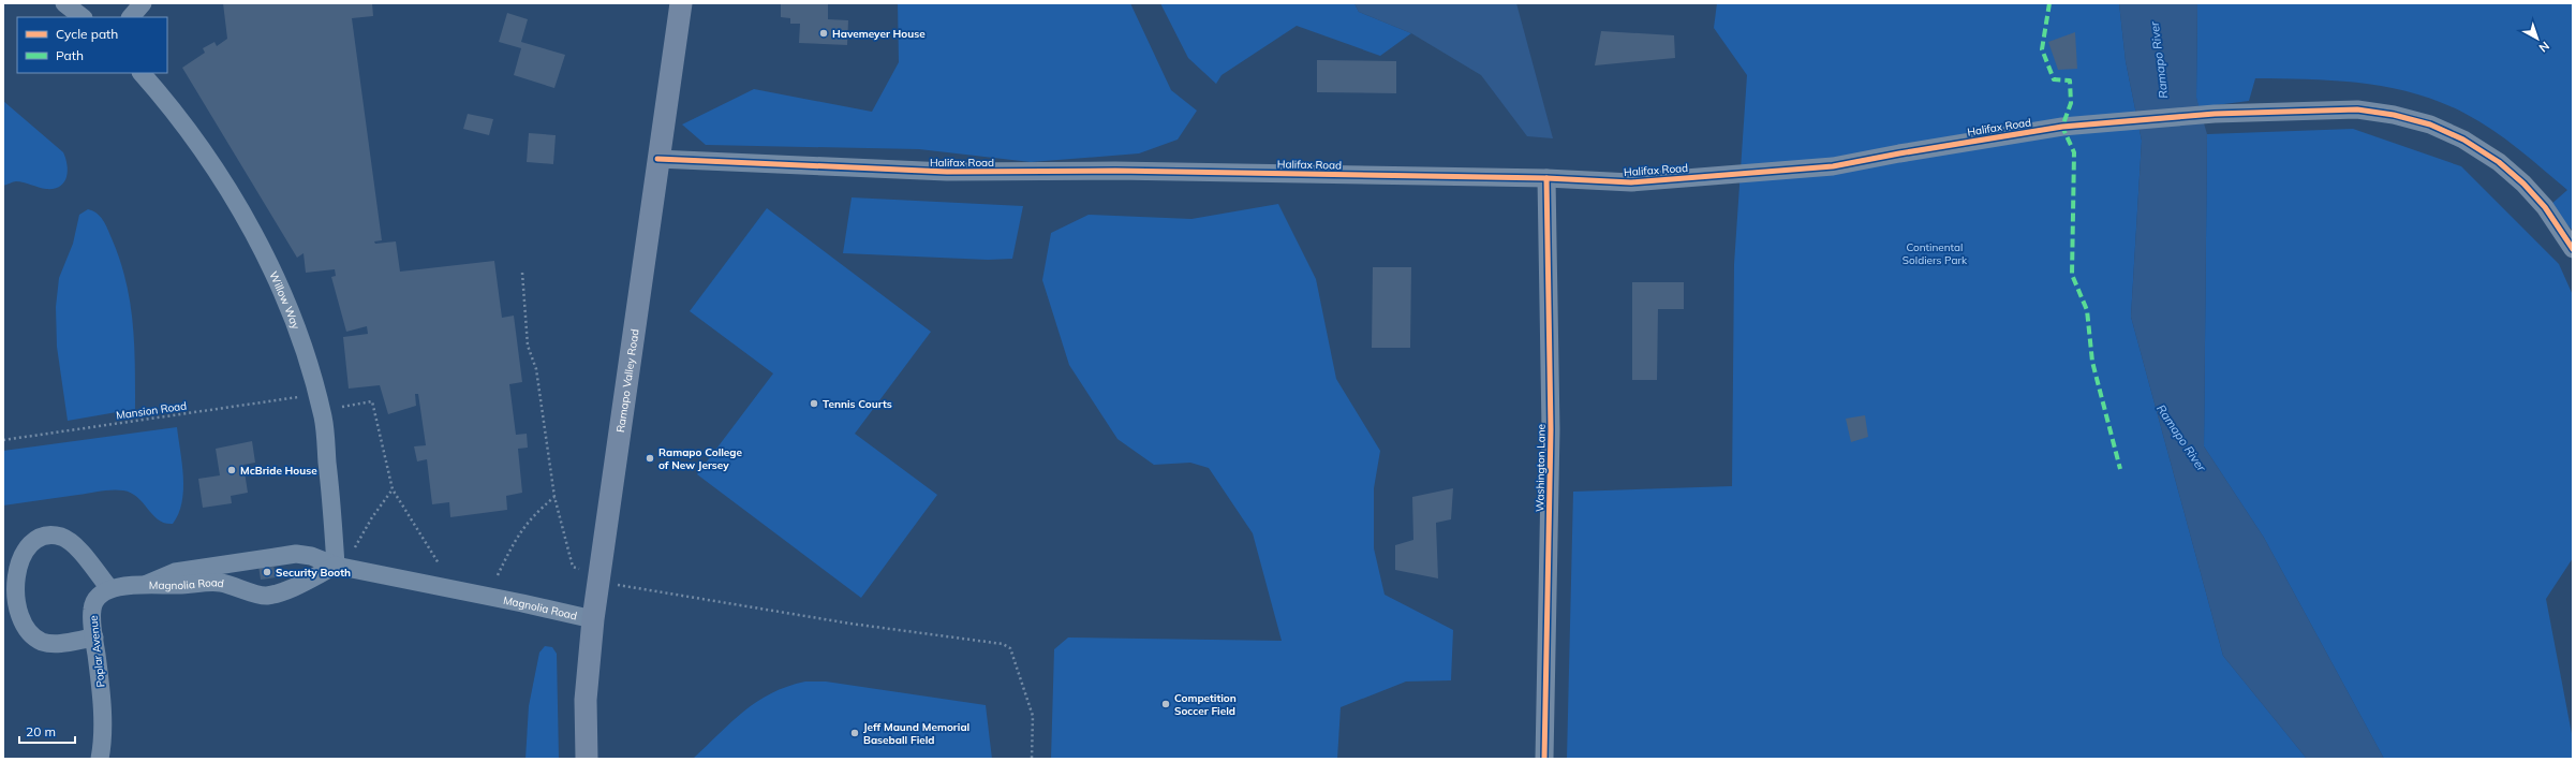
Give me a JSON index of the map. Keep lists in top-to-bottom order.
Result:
{
  "streets": {
    "main road": ["Ramapo Valley Road"],
    "street": [
      "Halifax Road",
      "Willow Way",
      "Washington Lane",
      "Magnolia Road",
      "Poplar Avenue"
    ],
    "path": ["Mansion Road"]
  },
  "crossings": [
    ["Halifax Road", "Ramapo Valley Road"],
    ["Halifax Road", "Washington Lane"],
    ["Willow Way", "Magnolia Road"],
    ["Ramapo Valley Road", "Magnolia Road"]
  ],
  "water": ["Ramapo River"],
  "parks": ["Continental Soldiers Park"],
  "places": [
    "Havemeyer House",
    "Tennis Courts",
    "Ramapo College of New Jersey",
    "McBride House",
    "Security Booth",
    "Competition Soccer Field",
    "Jeff Maund Memorial Baseball Field"
  ],
  "legend": ["Cycle path", "Path"],
  "scale_bar": "20 m",
  "north": "bottom right"
}
